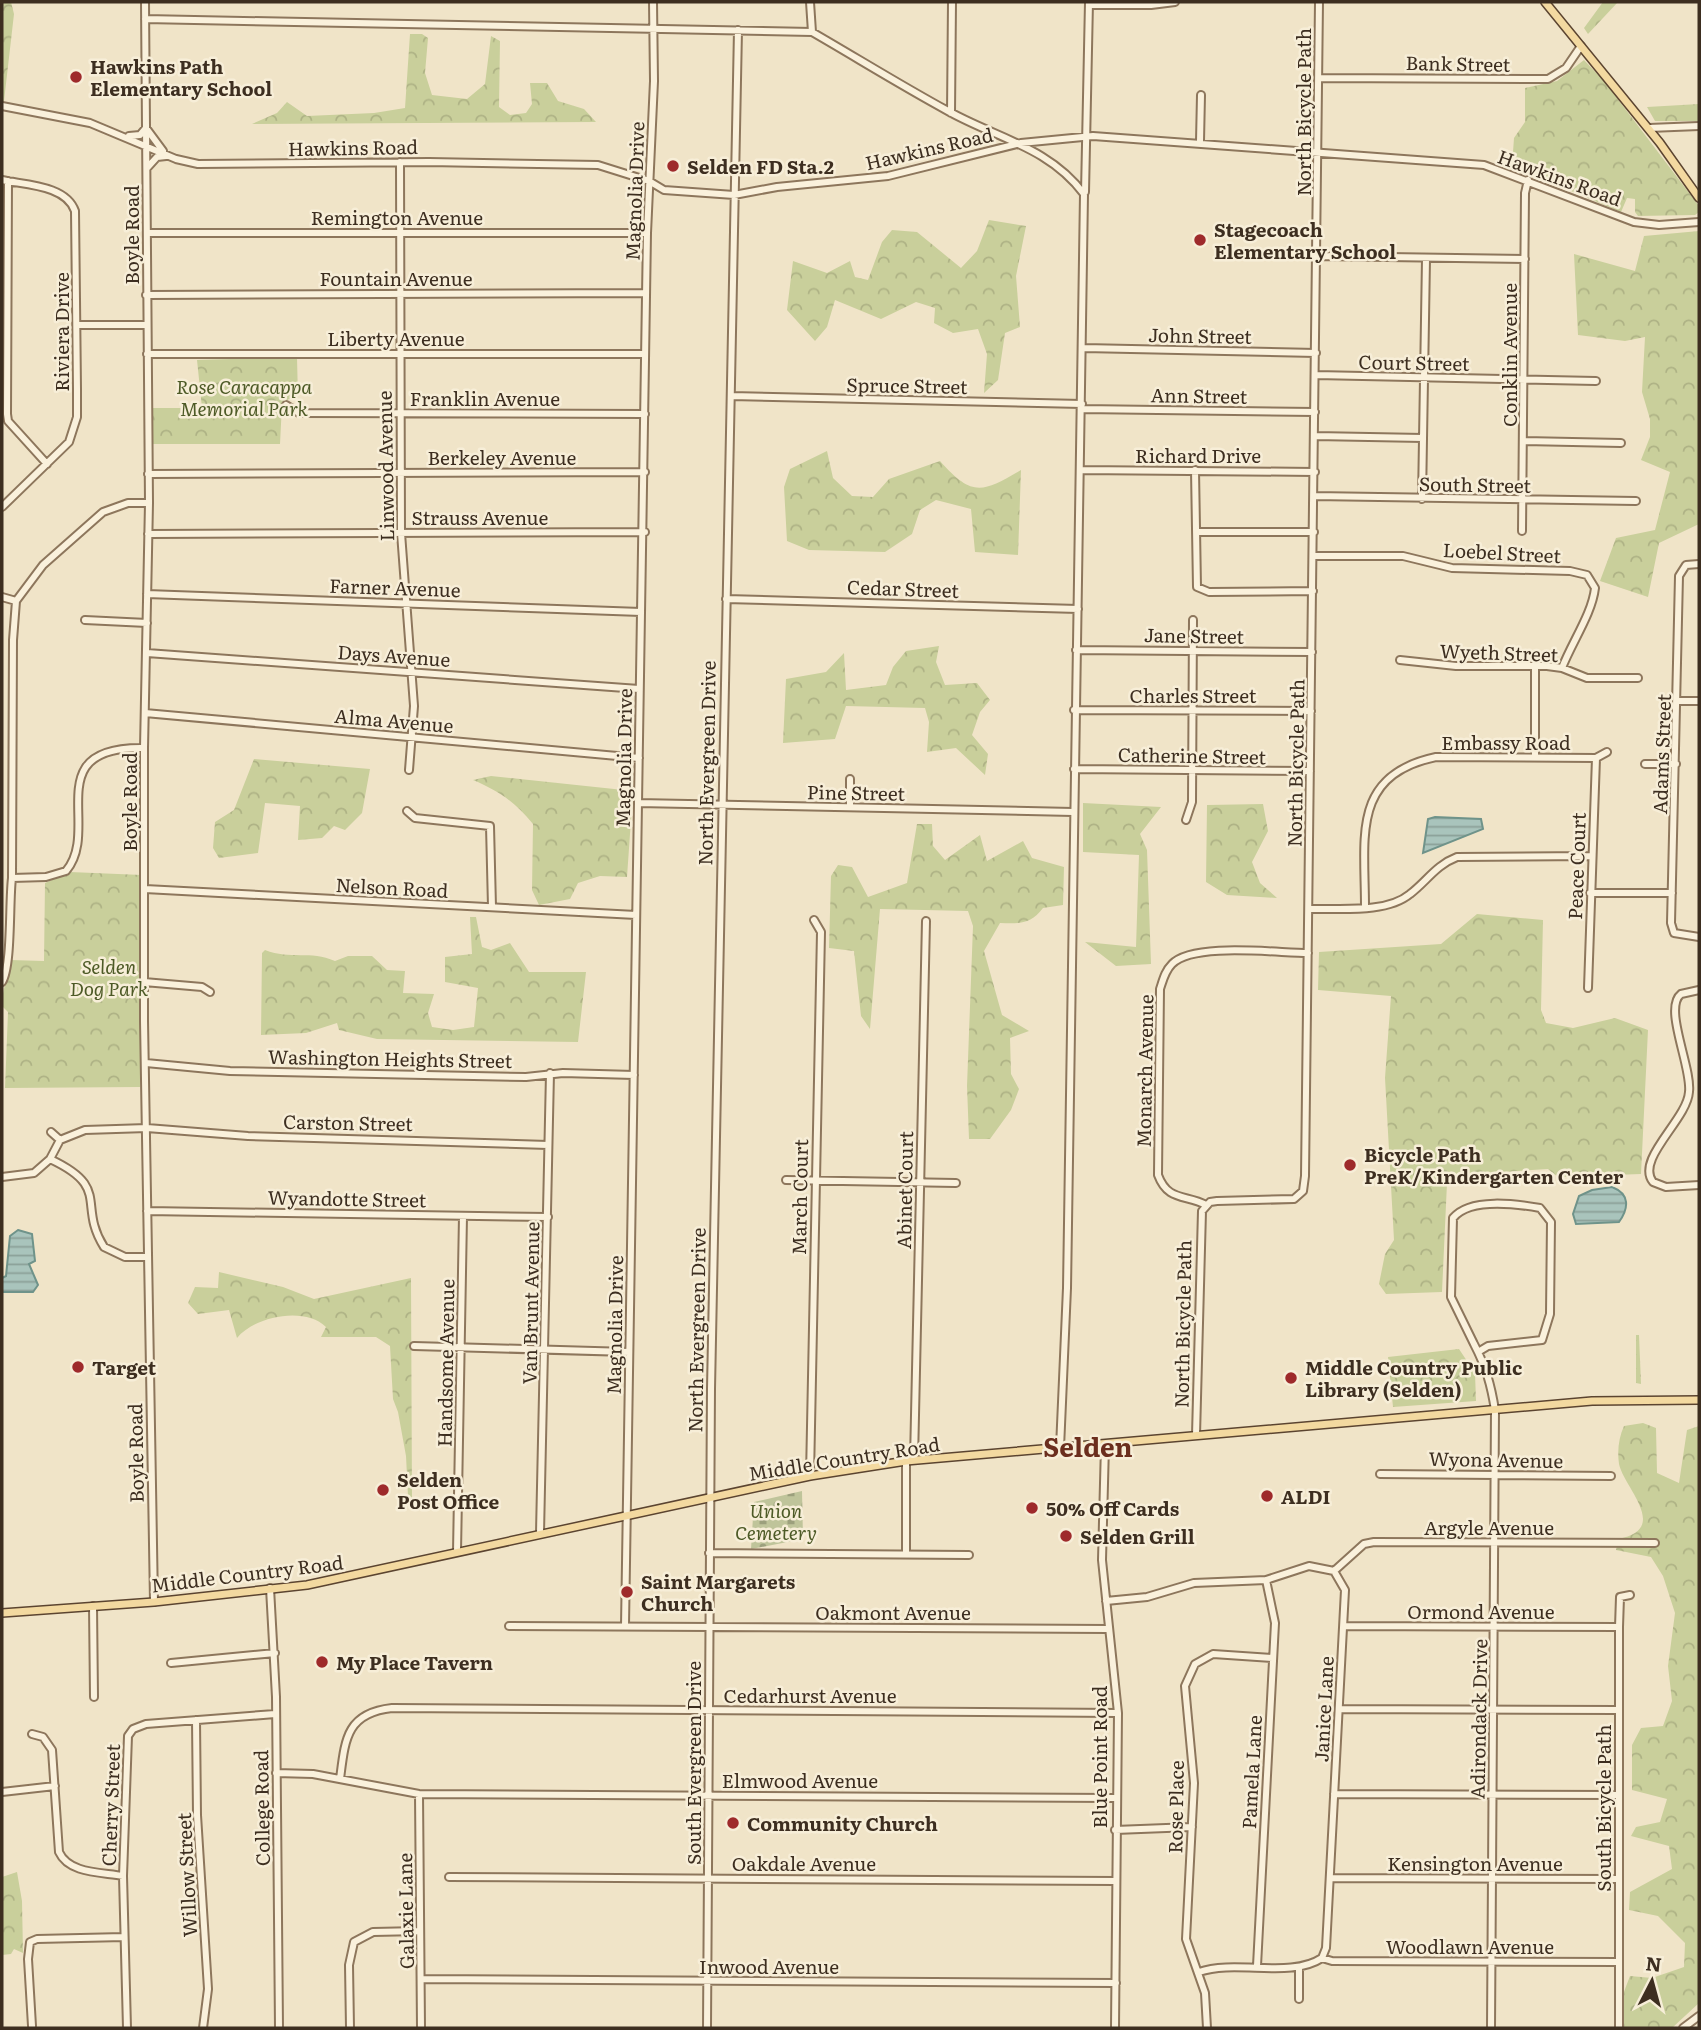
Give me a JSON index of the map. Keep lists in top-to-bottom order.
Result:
{
  "streets": {
    "main road": ["Middle Country Road"],
    "street": [
      "Bank Street",
      "North Bicycle Path",
      "Hawkins Road",
      "Magnolia Drive",
      "Remington Avenue",
      "Boyle Road",
      "Fountain Avenue",
      "Riviera Drive",
      "John Street",
      "Liberty Avenue",
      "Conklin Avenue",
      "Court Street",
      "Spruce Street",
      "Ann Street",
      "Franklin Avenue",
      "Richard Drive",
      "Berkeley Avenue",
      "Linwood Avenue",
      "South Street",
      "Strauss Avenue",
      "Loebel Street",
      "Farner Avenue",
      "Cedar Street",
      "Jane Street",
      "Wyeth Street",
      "Days Avenue",
      "Charles Street",
      "Alma Avenue",
      "Embassy Road",
      "Adams Street",
      "Catherine Street",
      "North Evergreen Drive",
      "Pine Street",
      "Peace Court",
      "Nelson Road",
      "Washington Heights Street",
      "Monarch Avenue",
      "Carston Street",
      "Abinet Court",
      "March Court",
      "Wyandotte Street",
      "Van Brunt Avenue",
      "Handsome Avenue",
      "Wyona Avenue",
      "Argyle Avenue",
      "Ormond Avenue",
      "Oakmont Avenue",
      "Cedarhurst Avenue",
      "Janice Lane",
      "Adirondack Drive",
      "Blue Point Road",
      "South Evergreen Drive",
      "Pamela Lane",
      "Elmwood Avenue",
      "Cherry Street",
      "Rose Place",
      "College Road",
      "South Bicycle Path",
      "Oakdale Avenue",
      "Kensington Avenue",
      "Willow Street",
      "Galaxie Lane",
      "Woodlawn Avenue",
      "Inwood Avenue"
    ]
  },
  "crossings": [
    ["Bank Street", "North Bicycle Path"],
    ["North Bicycle Path", "Hawkins Road"],
    ["North Bicycle Path", "John Street"],
    ["North Bicycle Path", "Court Street"],
    ["North Bicycle Path", "Ann Street"],
    ["North Bicycle Path", "Richard Drive"],
    ["North Bicycle Path", "South Street"],
    ["North Bicycle Path", "Loebel Street"],
    ["North Bicycle Path", "Jane Street"],
    ["North Bicycle Path", "Charles Street"],
    ["North Bicycle Path", "Catherine Street"],
    ["North Bicycle Path", "Monarch Avenue"],
    ["North Bicycle Path", "Middle Country Road"],
    ["Hawkins Road", "Magnolia Drive"],
    ["Hawkins Road", "Boyle Road"],
    ["Hawkins Road", "Conklin Avenue"],
    ["Hawkins Road", "Linwood Avenue"],
    ["Hawkins Road", "North Evergreen Drive"],
    ["Magnolia Drive", "Remington Avenue"],
    ["Magnolia Drive", "Fountain Avenue"],
    ["Magnolia Drive", "Liberty Avenue"],
    ["Magnolia Drive", "Franklin Avenue"],
    ["Magnolia Drive", "Berkeley Avenue"],
    ["Magnolia Drive", "Strauss Avenue"],
    ["Magnolia Drive", "Farner Avenue"],
    ["Magnolia Drive", "Days Avenue"],
    ["Magnolia Drive", "Alma Avenue"],
    ["Magnolia Drive", "Pine Street"],
    ["Magnolia Drive", "Nelson Road"],
    ["Magnolia Drive", "Washington Heights Street"],
    ["Magnolia Drive", "Middle Country Road"],
    ["Magnolia Drive", "Oakmont Avenue"],
    ["Remington Avenue", "Boyle Road"],
    ["Remington Avenue", "Linwood Avenue"],
    ["Boyle Road", "Fountain Avenue"],
    ["Boyle Road", "Liberty Avenue"],
    ["Boyle Road", "Berkeley Avenue"],
    ["Boyle Road", "Strauss Avenue"],
    ["Boyle Road", "Farner Avenue"],
    ["Boyle Road", "Days Avenue"],
    ["Boyle Road", "Alma Avenue"],
    ["Boyle Road", "Nelson Road"],
    ["Boyle Road", "Washington Heights Street"],
    ["Boyle Road", "Carston Street"],
    ["Boyle Road", "Wyandotte Street"],
    ["Boyle Road", "Middle Country Road"],
    ["Fountain Avenue", "Linwood Avenue"],
    ["Liberty Avenue", "Linwood Avenue"],
    ["Conklin Avenue", "Court Street"],
    ["Conklin Avenue", "South Street"],
    ["Spruce Street", "Ann Street"],
    ["Spruce Street", "North Evergreen Drive"],
    ["Franklin Avenue", "Linwood Avenue"],
    ["Berkeley Avenue", "Linwood Avenue"],
    ["Linwood Avenue", "Strauss Avenue"],
    ["Linwood Avenue", "Farner Avenue"],
    ["Linwood Avenue", "Days Avenue"],
    ["Linwood Avenue", "Alma Avenue"],
    ["Loebel Street", "Wyeth Street"],
    ["Cedar Street", "North Evergreen Drive"],
    ["Embassy Road", "Peace Court"],
    ["North Evergreen Drive", "Pine Street"],
    ["North Evergreen Drive", "Middle Country Road"],
    ["North Evergreen Drive", "South Evergreen Drive"],
    ["Washington Heights Street", "Van Brunt Avenue"],
    ["Carston Street", "Van Brunt Avenue"],
    ["Abinet Court", "Middle Country Road"],
    ["March Court", "Middle Country Road"],
    ["Wyandotte Street", "Van Brunt Avenue"],
    ["Wyandotte Street", "Handsome Avenue"],
    ["Van Brunt Avenue", "Middle Country Road"],
    ["Handsome Avenue", "Middle Country Road"],
    ["Middle Country Road", "Adirondack Drive"],
    ["Middle Country Road", "Blue Point Road"],
    ["Middle Country Road", "South Evergreen Drive"],
    ["Middle Country Road", "College Road"],
    ["Wyona Avenue", "Adirondack Drive"],
    ["Argyle Avenue", "Janice Lane"],
    ["Argyle Avenue", "Adirondack Drive"],
    ["Ormond Avenue", "Janice Lane"],
    ["Ormond Avenue", "Adirondack Drive"],
    ["Ormond Avenue", "South Bicycle Path"],
    ["Oakmont Avenue", "Blue Point Road"],
    ["Oakmont Avenue", "South Evergreen Drive"],
    ["Cedarhurst Avenue", "Blue Point Road"],
    ["Cedarhurst Avenue", "South Evergreen Drive"],
    ["Cedarhurst Avenue", "Elmwood Avenue"],
    ["Janice Lane", "Kensington Avenue"],
    ["Janice Lane", "Woodlawn Avenue"],
    ["Adirondack Drive", "Kensington Avenue"],
    ["Adirondack Drive", "Woodlawn Avenue"],
    ["Blue Point Road", "Elmwood Avenue"],
    ["Blue Point Road", "Oakdale Avenue"],
    ["Blue Point Road", "Inwood Avenue"],
    ["South Evergreen Drive", "Elmwood Avenue"],
    ["South Evergreen Drive", "Oakdale Avenue"],
    ["South Evergreen Drive", "Inwood Avenue"],
    ["Pamela Lane", "Rose Place"],
    ["Elmwood Avenue", "College Road"],
    ["Elmwood Avenue", "Galaxie Lane"],
    ["Cherry Street", "College Road"],
    ["Cherry Street", "Willow Street"],
    ["South Bicycle Path", "Kensington Avenue"],
    ["South Bicycle Path", "Woodlawn Avenue"],
    ["Galaxie Lane", "Inwood Avenue"]
  ],
  "districts": ["Selden"],
  "parks": ["Rose Caracappa Memorial Park", "Selden Dog Park", "Union Cemetery"],
  "places": [
    "Hawkins Path Elementary School",
    "Selden FD Sta.2",
    "Stagecoach Elementary School",
    "Bicycle Path PreK/Kindergarten Center",
    "Target",
    "Middle Country Public Library (Selden)",
    "Selden Post Office",
    "ALDI",
    "50% Off Cards",
    "Selden Grill",
    "Saint Margarets Church",
    "My Place Tavern",
    "Community Church"
  ],
  "north": "top"
}
